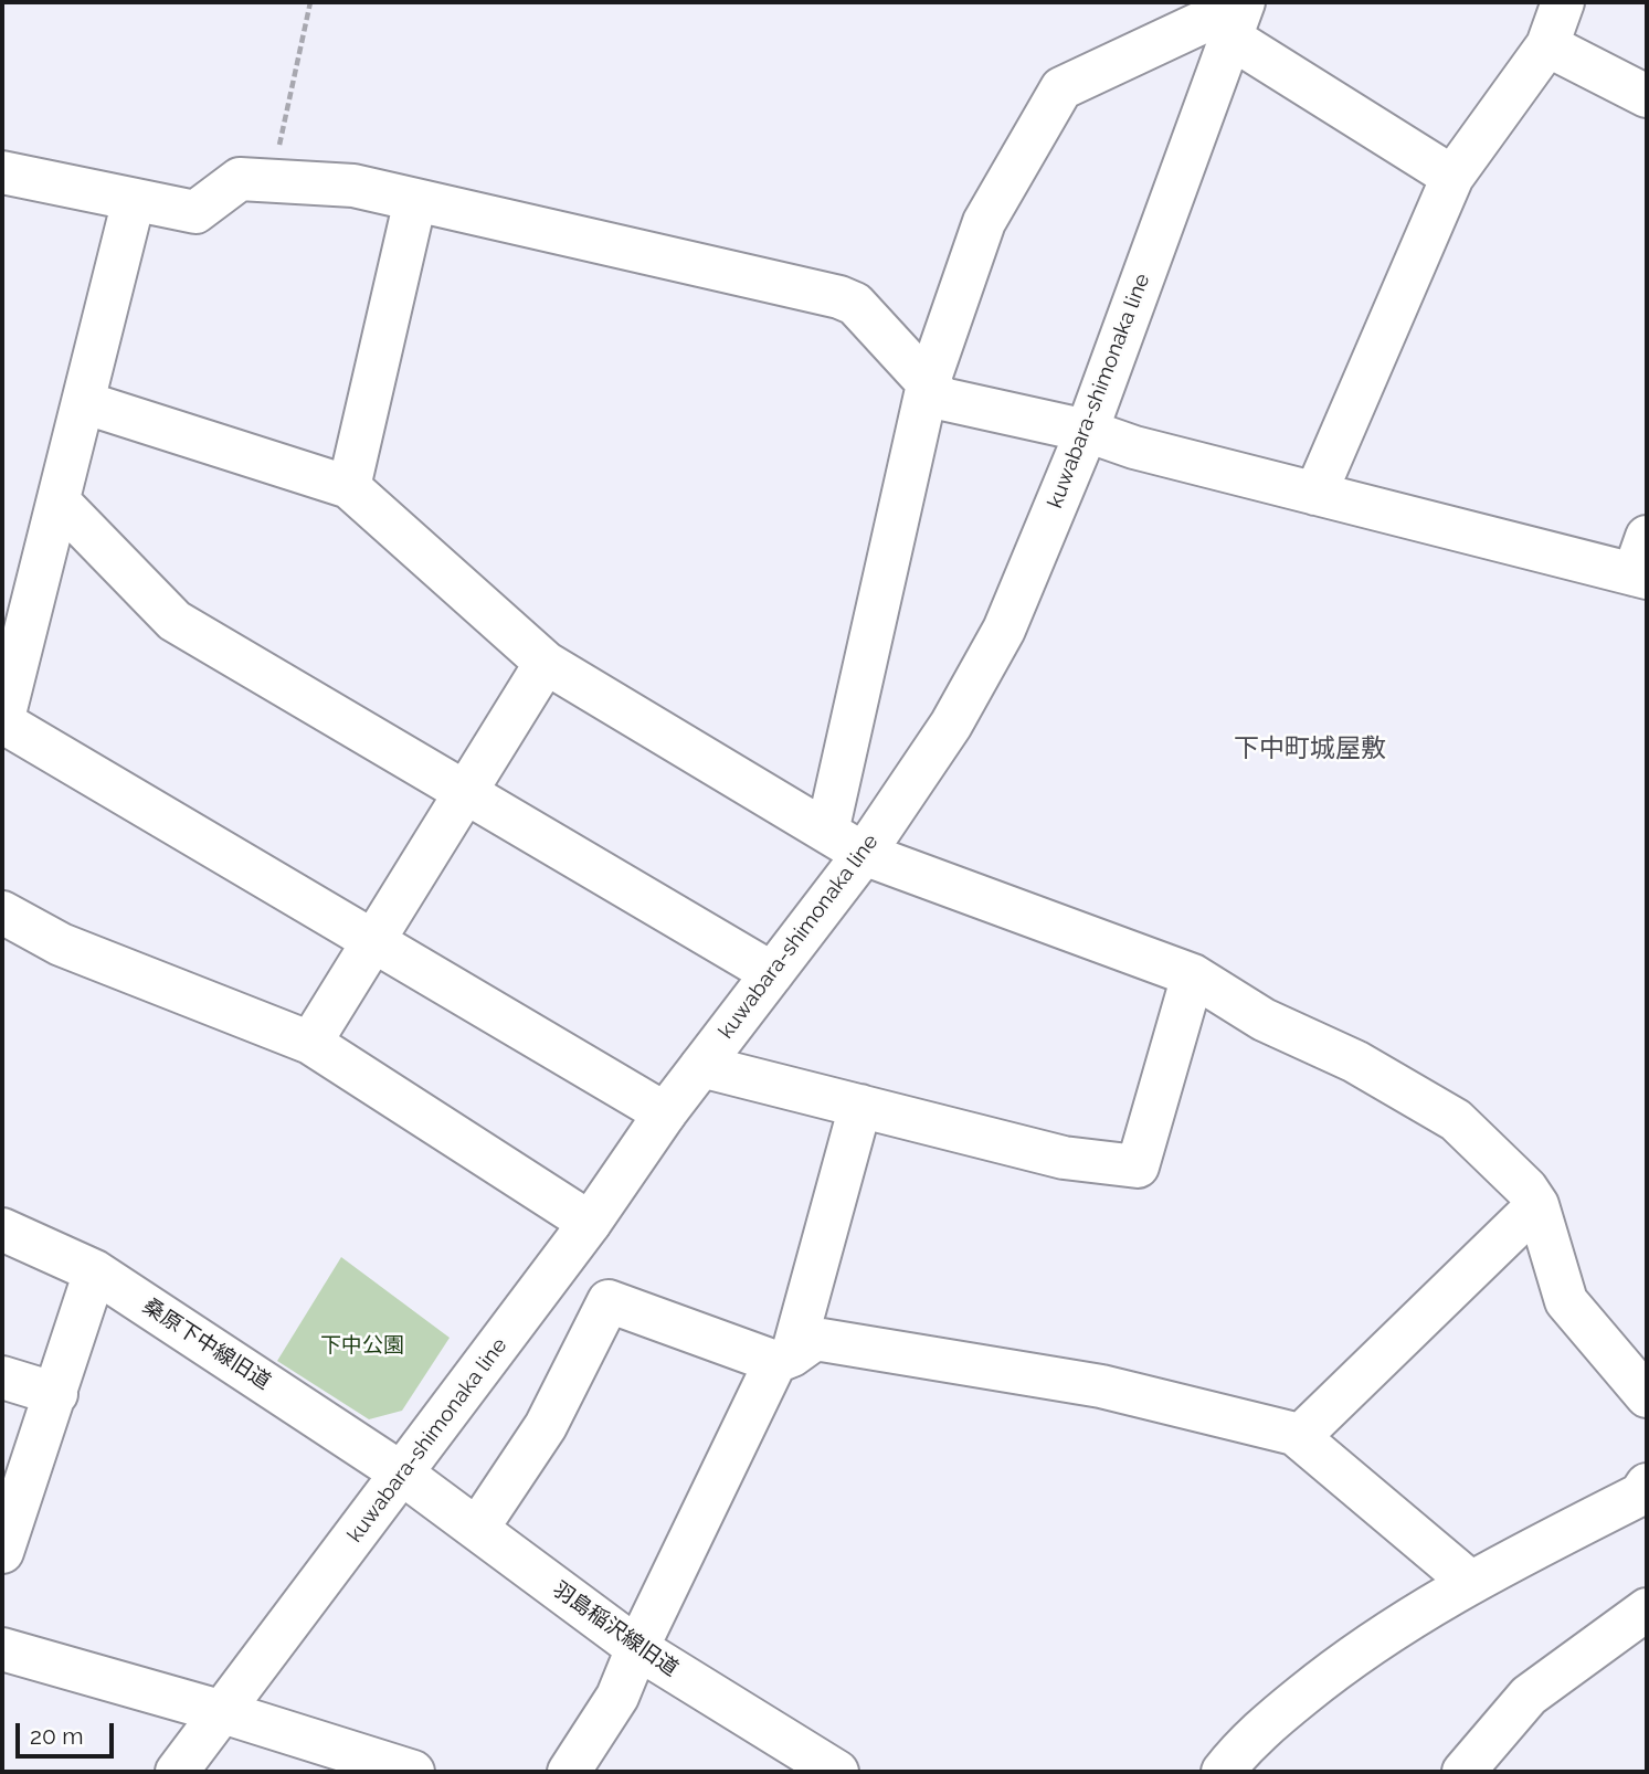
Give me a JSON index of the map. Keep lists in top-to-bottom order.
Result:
{
  "streets": {
    "street": ["kuwabara-shimonaka line", "桑原下中線旧道", "羽島稲沢線旧道"]
  },
  "crossings": [
    ["kuwabara-shimonaka line", "桑原下中線旧道"],
    ["kuwabara-shimonaka line", "羽島稲沢線旧道"],
    ["桑原下中線旧道", "羽島稲沢線旧道"]
  ],
  "districts": ["下中町城屋敷"],
  "parks": ["下中公園"],
  "scale_bar": "20 m"
}
